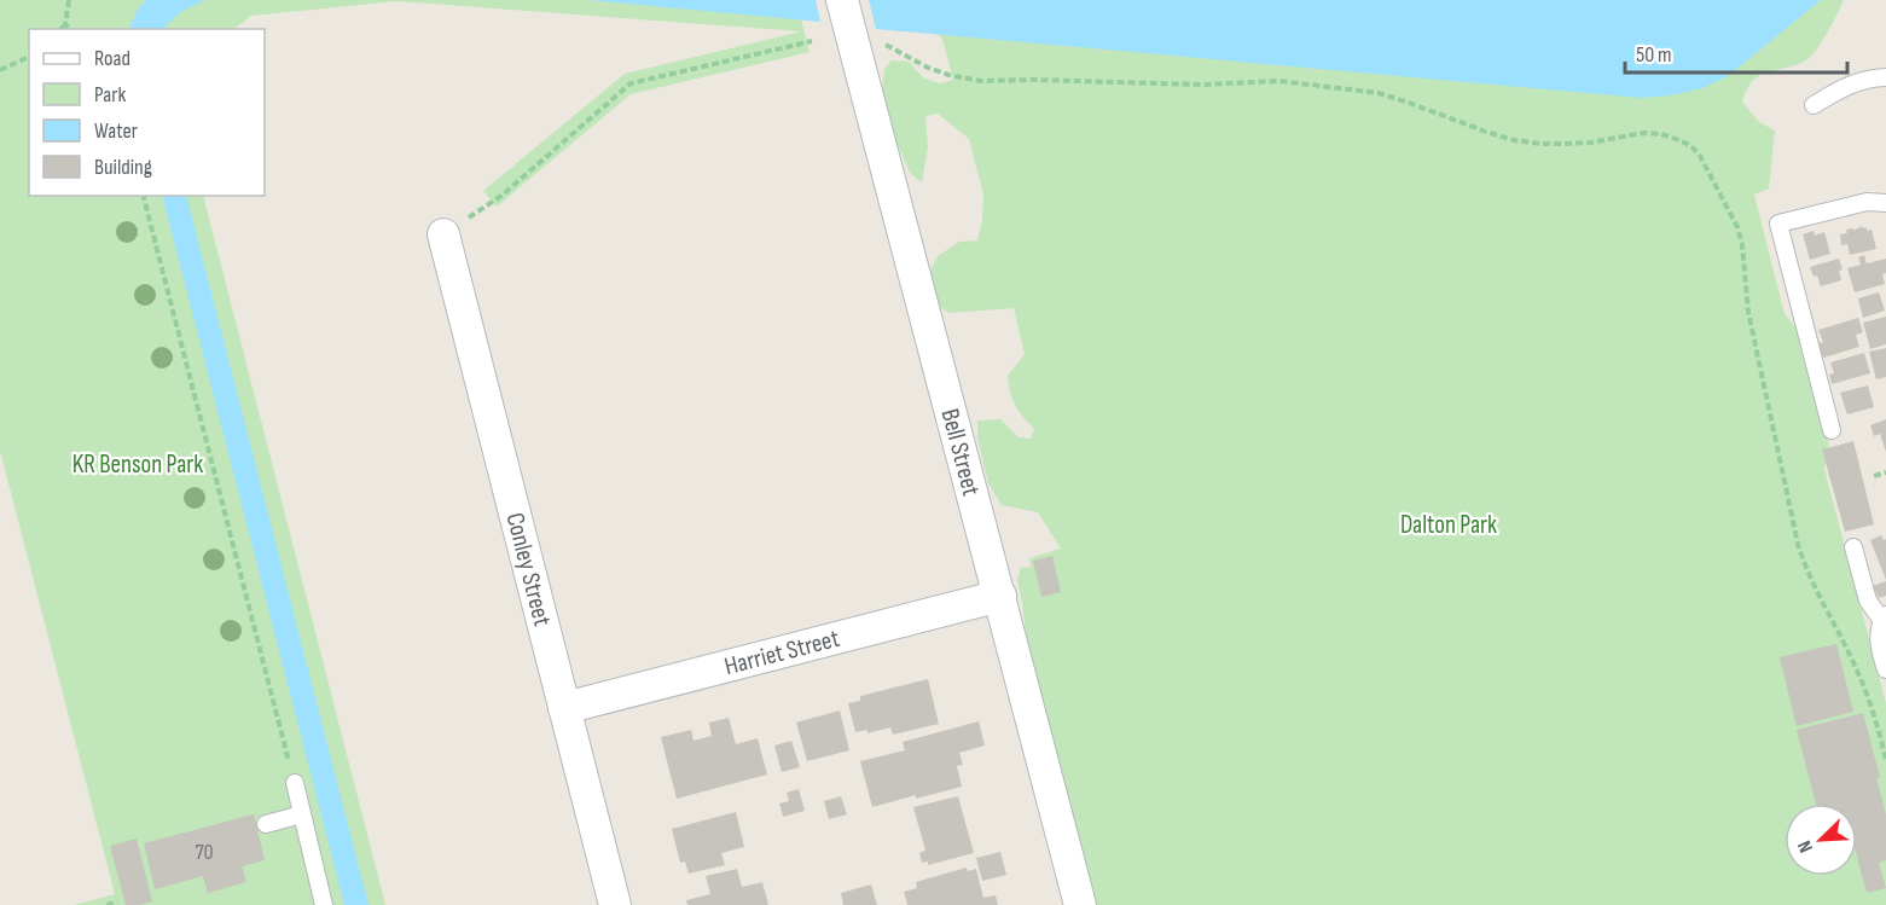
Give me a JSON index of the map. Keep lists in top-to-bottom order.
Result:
{
  "streets": {
    "street": ["Bell Street", "Conley Street", "Harriet Street"]
  },
  "crossings": [
    ["Bell Street", "Harriet Street"],
    ["Conley Street", "Harriet Street"]
  ],
  "parks": ["KR Benson Park", "Dalton Park"],
  "house_numbers": ["70"],
  "legend": [
    "Road",
    "Park",
    "Water",
    "Building"
  ],
  "scale_bar": "50 m",
  "north": "bottom left"
}
